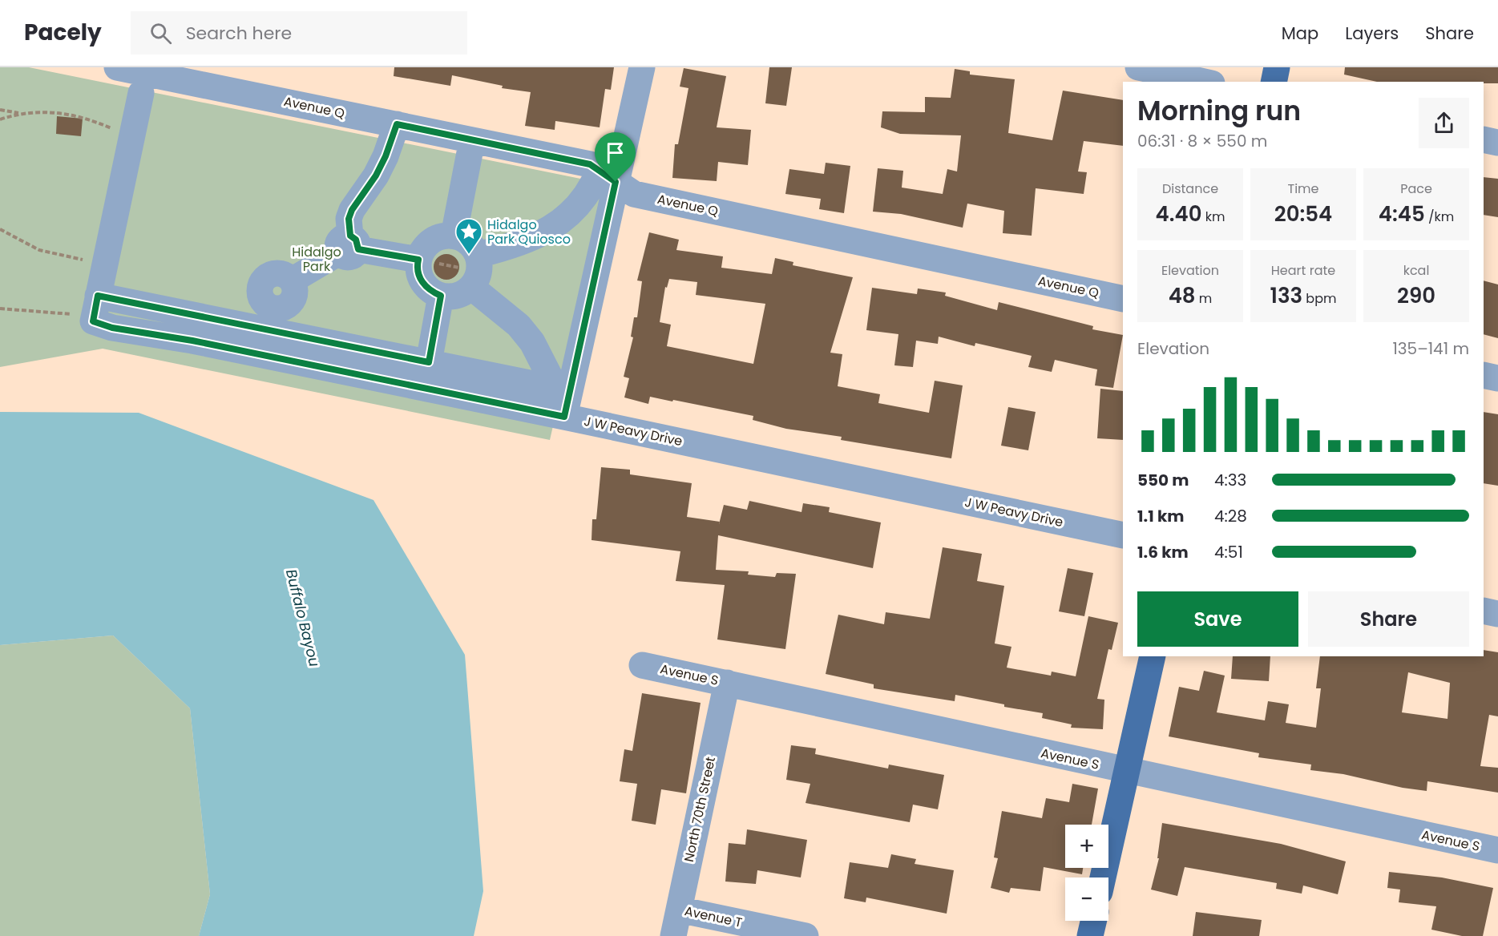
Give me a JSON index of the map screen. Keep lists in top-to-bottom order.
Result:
{
  "streets": {
    "street": [
      "Avenue Q",
      "J W Peavy Drive",
      "Avenue S",
      "North 70th Street",
      "Avenue T"
    ]
  },
  "crossings": [
    ["Avenue S", "North 70th Street"],
    ["North 70th Street", "Avenue T"]
  ],
  "water": ["Buffalo Bayou"],
  "parks": ["Hidalgo Park"],
  "places": {
    "place": ["Hidalgo Park Quiosco"]
  },
  "page": {
    "header": "Pacely",
    "search": "Search here",
    "nav": ["Map", "Layers", "Share"],
    "heading": ["Morning run", "06:31 · 8 × 550 m"],
    "stats": [
      ["Distance", "4.40 km"],
      ["Time", "20:54"],
      ["Pace", "4:45 /km"],
      ["Elevation", "48 m"],
      ["Heart rate", "133 bpm"],
      ["kcal", "290"]
    ],
    "chart": ["Elevation", "135–141 m"],
    "list": [
      {
        "name": "550 m",
        "note": "4:33"
      },
      {
        "name": "1.1 km",
        "note": "4:28"
      },
      {
        "name": "1.6 km",
        "note": "4:51"
      }
    ],
    "buttons": ["Save", "Share"],
    "map_buttons": ["+", "−"]
  }
}
